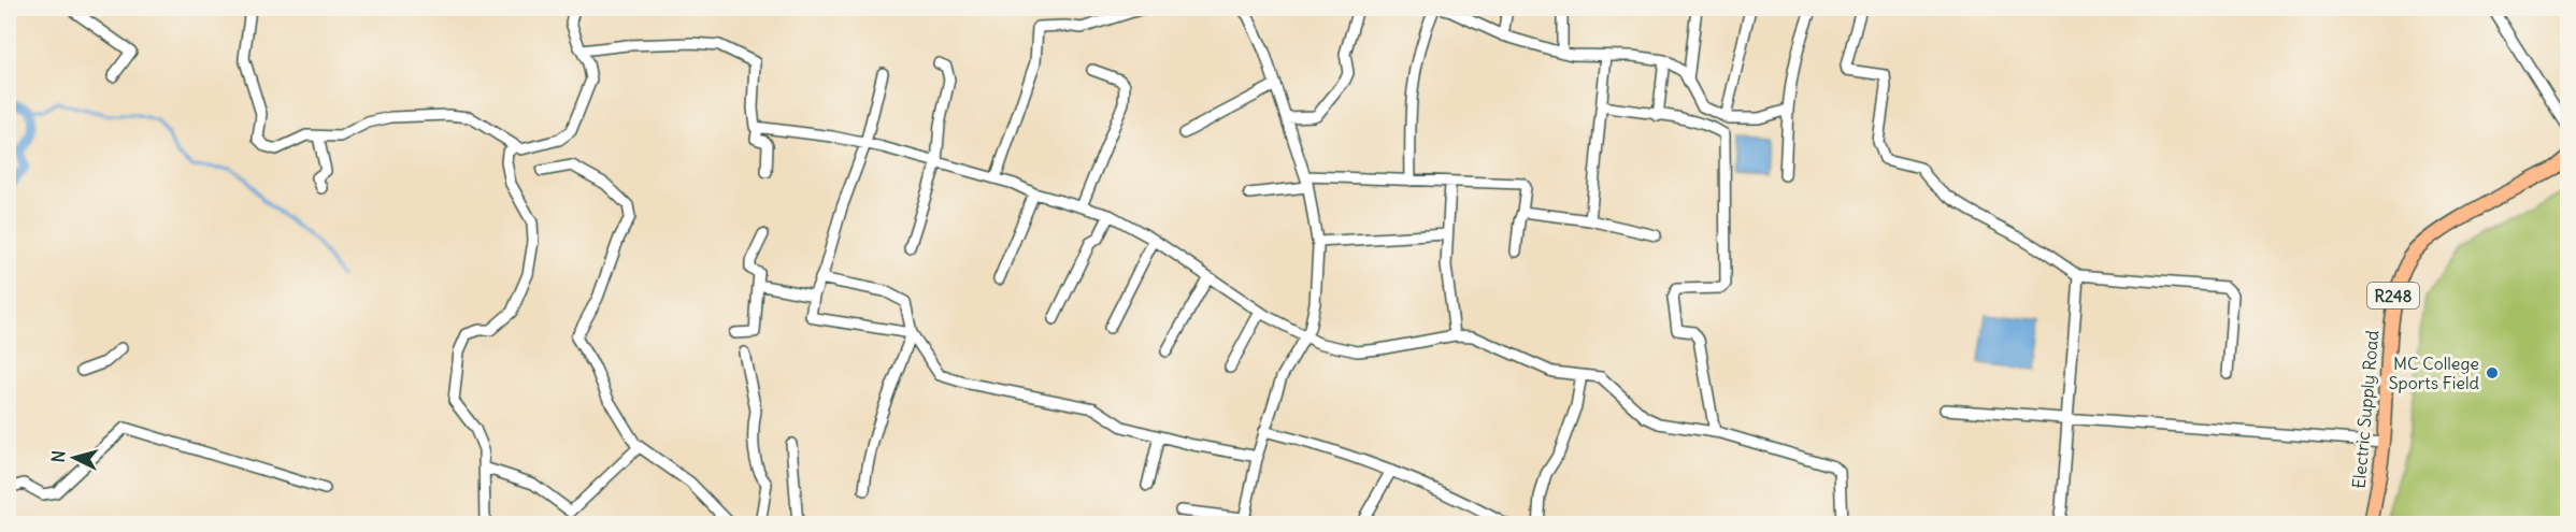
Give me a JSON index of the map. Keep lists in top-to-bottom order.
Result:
{
  "streets": {
    "main road": ["R248", "Electric Supply Road"]
  },
  "places": ["MC College Sports Field"],
  "north": "left"
}
